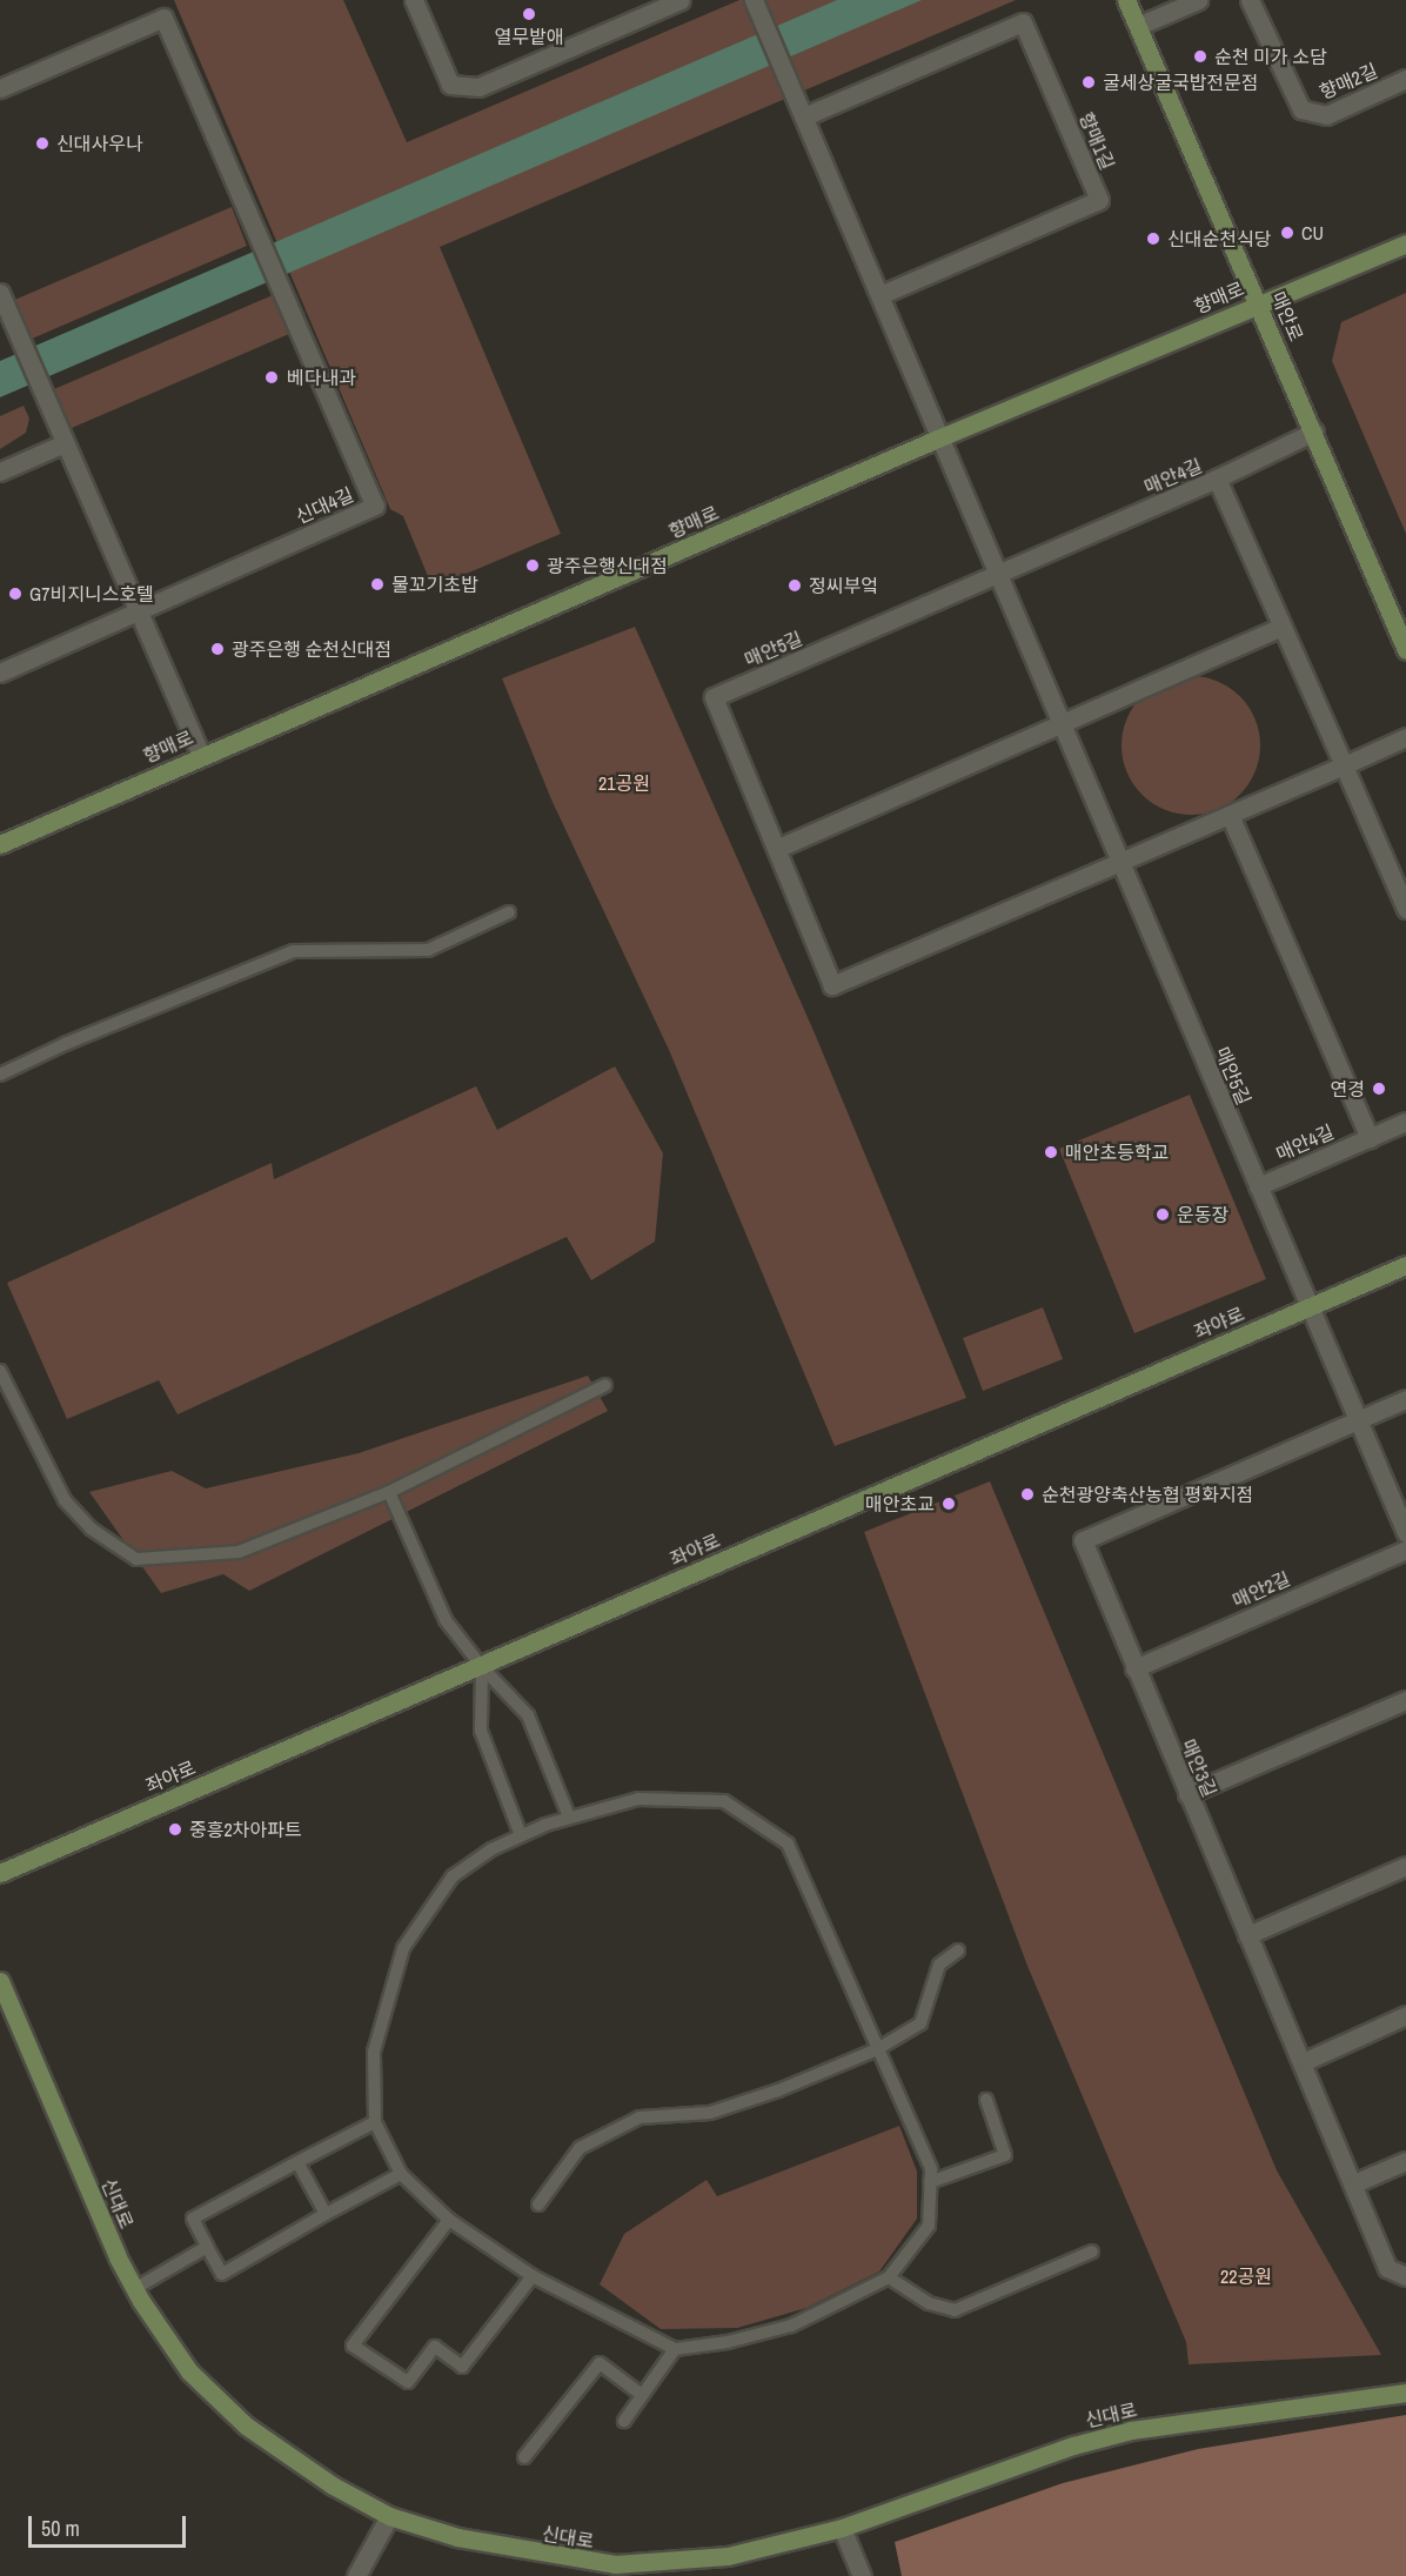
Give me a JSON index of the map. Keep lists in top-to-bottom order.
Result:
{
  "streets": {
    "street": [
      "향매2길",
      "향매1길",
      "향매로",
      "매안로",
      "매안4길",
      "신대4길",
      "매안5길",
      "좌야로",
      "매안2길",
      "매안3길",
      "신대로"
    ]
  },
  "crossings": [
    ["향매로", "매안로"],
    ["향매로", "매안5길"],
    ["매안4길", "매안5길"],
    ["매안5길", "좌야로"],
    ["매안2길", "매안3길"]
  ],
  "parks": ["21공원", "22공원"],
  "places": [
    "열무밭애",
    "순천 미가 소담",
    "굴세상굴국밥전문점",
    "신대사우나",
    "CU",
    "신대순천식당",
    "베다내과",
    "광주은행신대점",
    "물꼬기초밥",
    "정씨부엌",
    "G7비지니스호텔",
    "광주은행 순천신대점",
    "연경",
    "매안초등학교",
    "운동장",
    "순천광양축산농협 평화지점",
    "매안초교",
    "중흥2차아파트"
  ],
  "scale_bar": "50 m"
}
